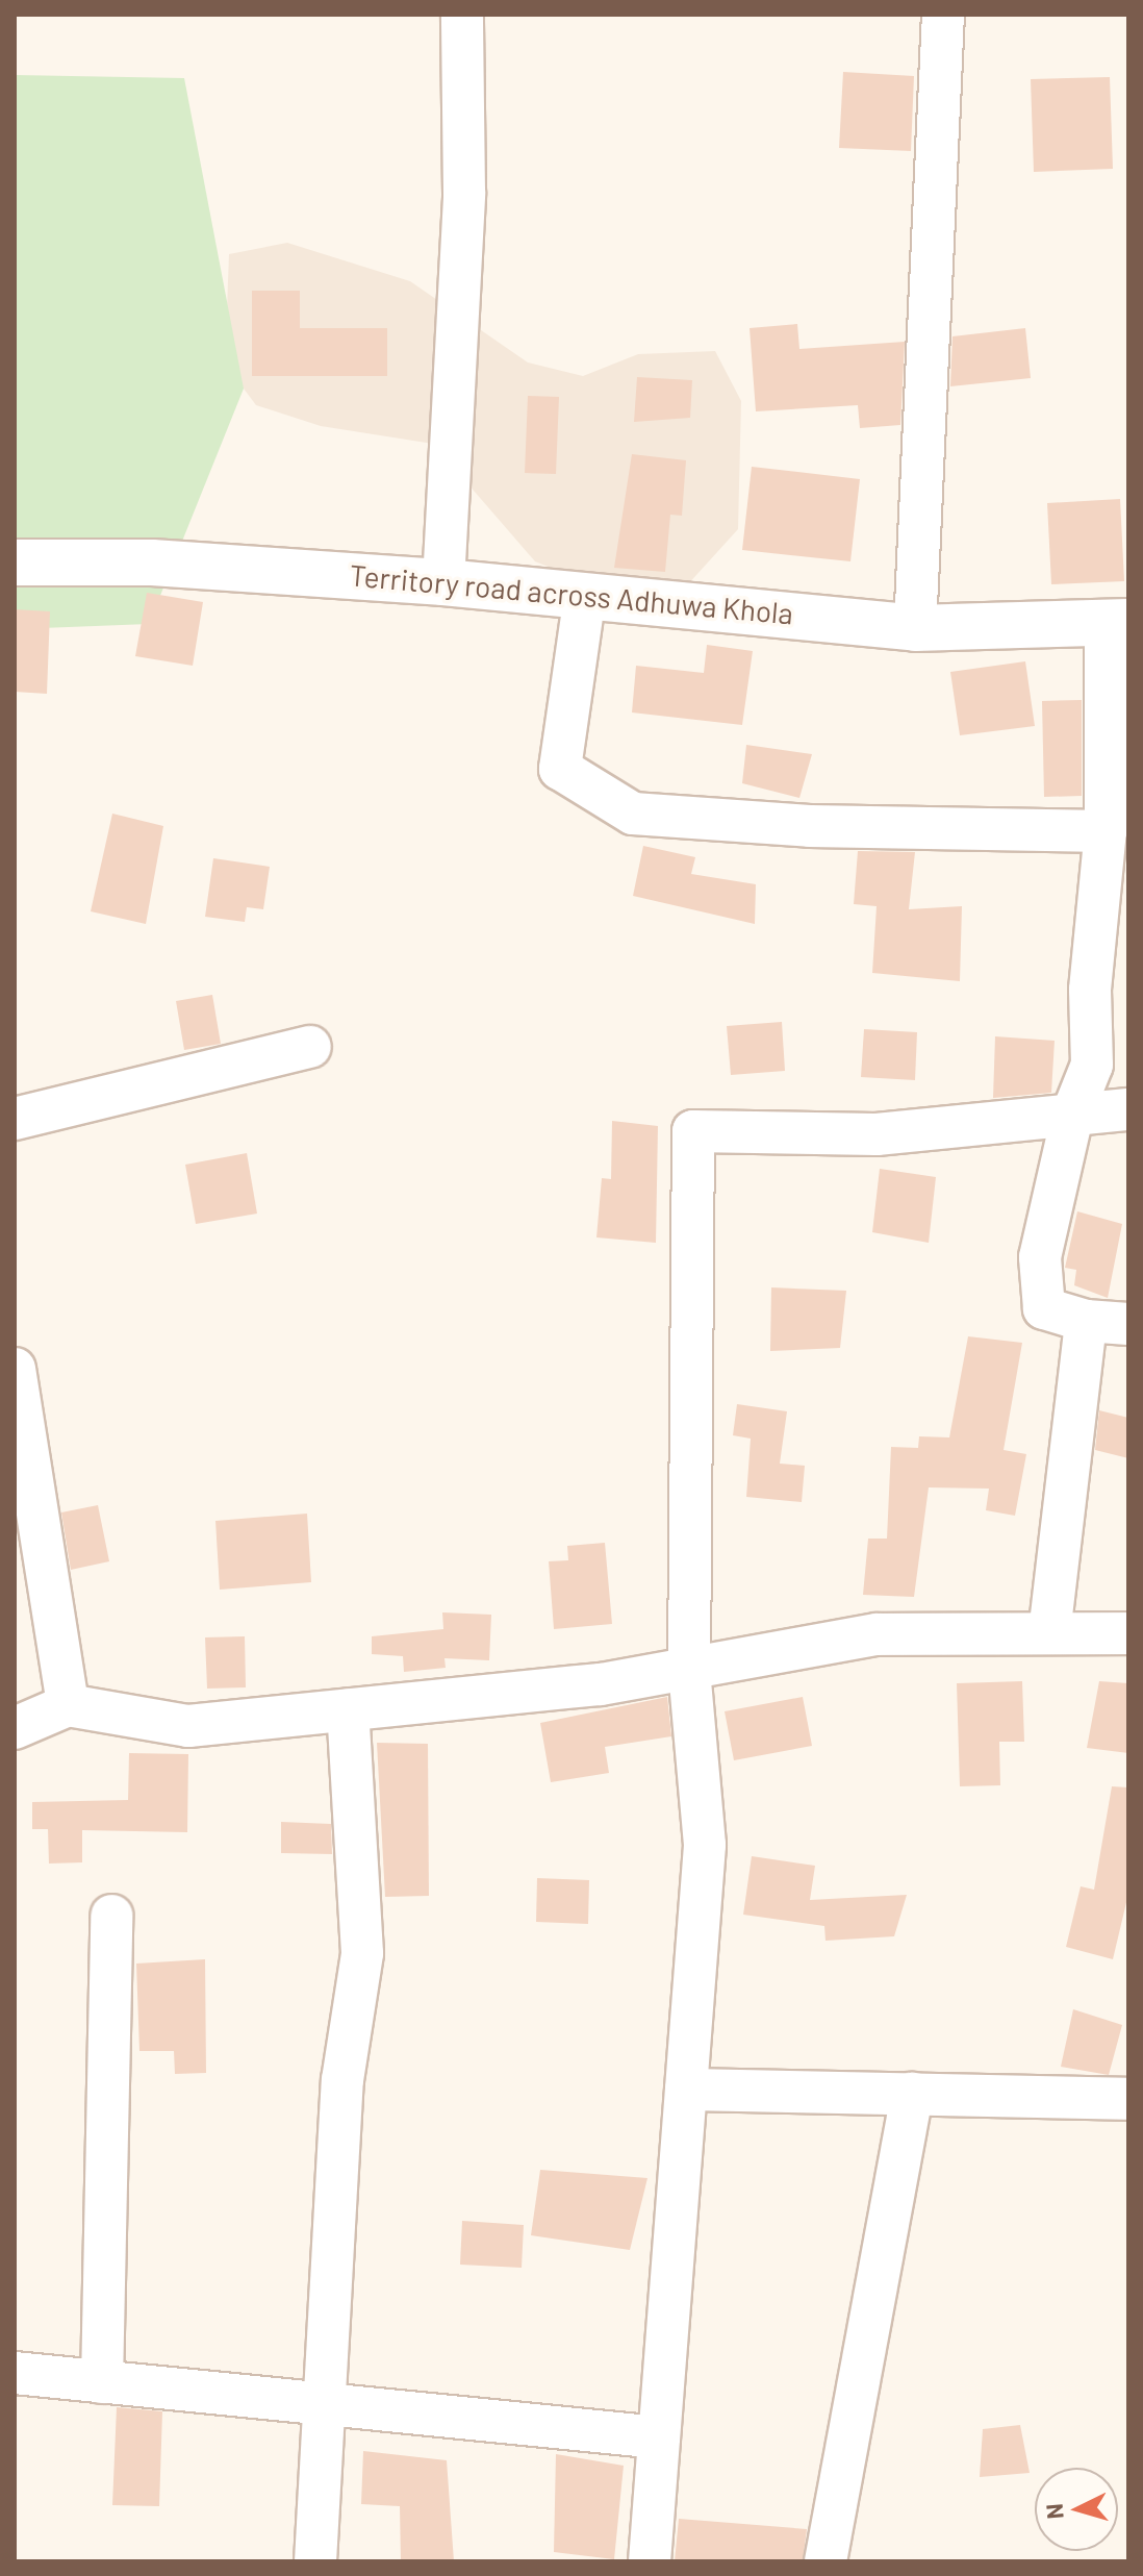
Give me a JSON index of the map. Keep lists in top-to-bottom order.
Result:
{
  "streets": {
    "street": ["Territory road across Adhuwa Khola"]
  },
  "north": "left"
}
